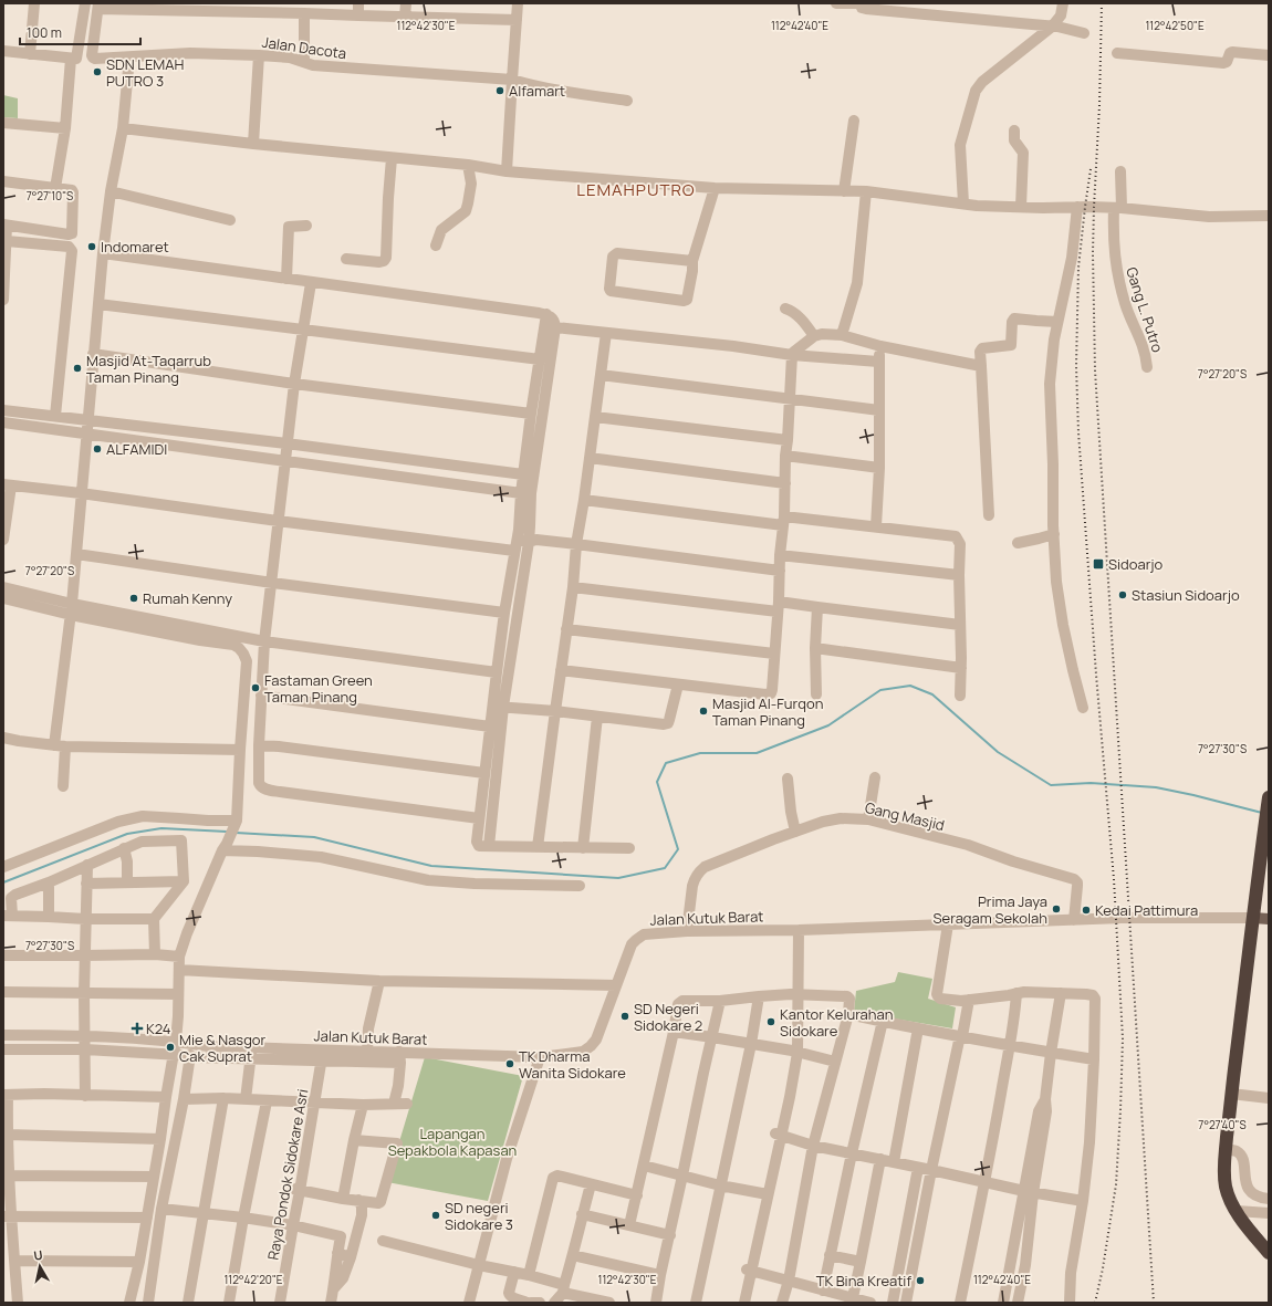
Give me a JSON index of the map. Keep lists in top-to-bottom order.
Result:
{
  "streets": {
    "street": [
      "Jalan Dacota",
      "Gang L. Putro",
      "Gang Masjid",
      "Jalan Kutuk Barat",
      "Raya Pondok Sidokare Asri"
    ]
  },
  "crossings": [
    ["Gang Masjid", "Jalan Kutuk Barat"],
    ["Jalan Kutuk Barat", "Raya Pondok Sidokare Asri"]
  ],
  "districts": ["LEMAHPUTRO"],
  "parks": ["Lapangan Sepakbola Kapasan"],
  "places": {
    "other": [
      "SDN LEMAH PUTRO 3",
      "Alfamart",
      "Indomaret",
      "Masjid At-Taqarrub Taman Pinang",
      "ALFAMIDI",
      "Stasiun Sidoarjo",
      "Rumah Kenny",
      "Fastaman Green Taman Pinang",
      "Masjid Al-Furqon Taman Pinang",
      "Prima Jaya Seragam Sekolah",
      "Kedai Pattimura",
      "SD Negeri Sidokare 2",
      "Kantor Kelurahan Sidokare",
      "Mie & Nasgor Cak Suprat",
      "TK Dharma Wanita Sidokare",
      "SD negeri Sidokare 3",
      "TK Bina Kreatif"
    ],
    "transit": ["Sidoarjo"],
    "health": ["K24"]
  },
  "scale_bar": "100 m",
  "north": "top",
  "coordinates": [
    "112°42'30\"E",
    "112°42'40\"E",
    "112°42'50\"E",
    "7°27'10\"S",
    "7°27'20\"S",
    "7°27'30\"S",
    "7°27'40\"S",
    "112°42'20\"E"
  ]
}
